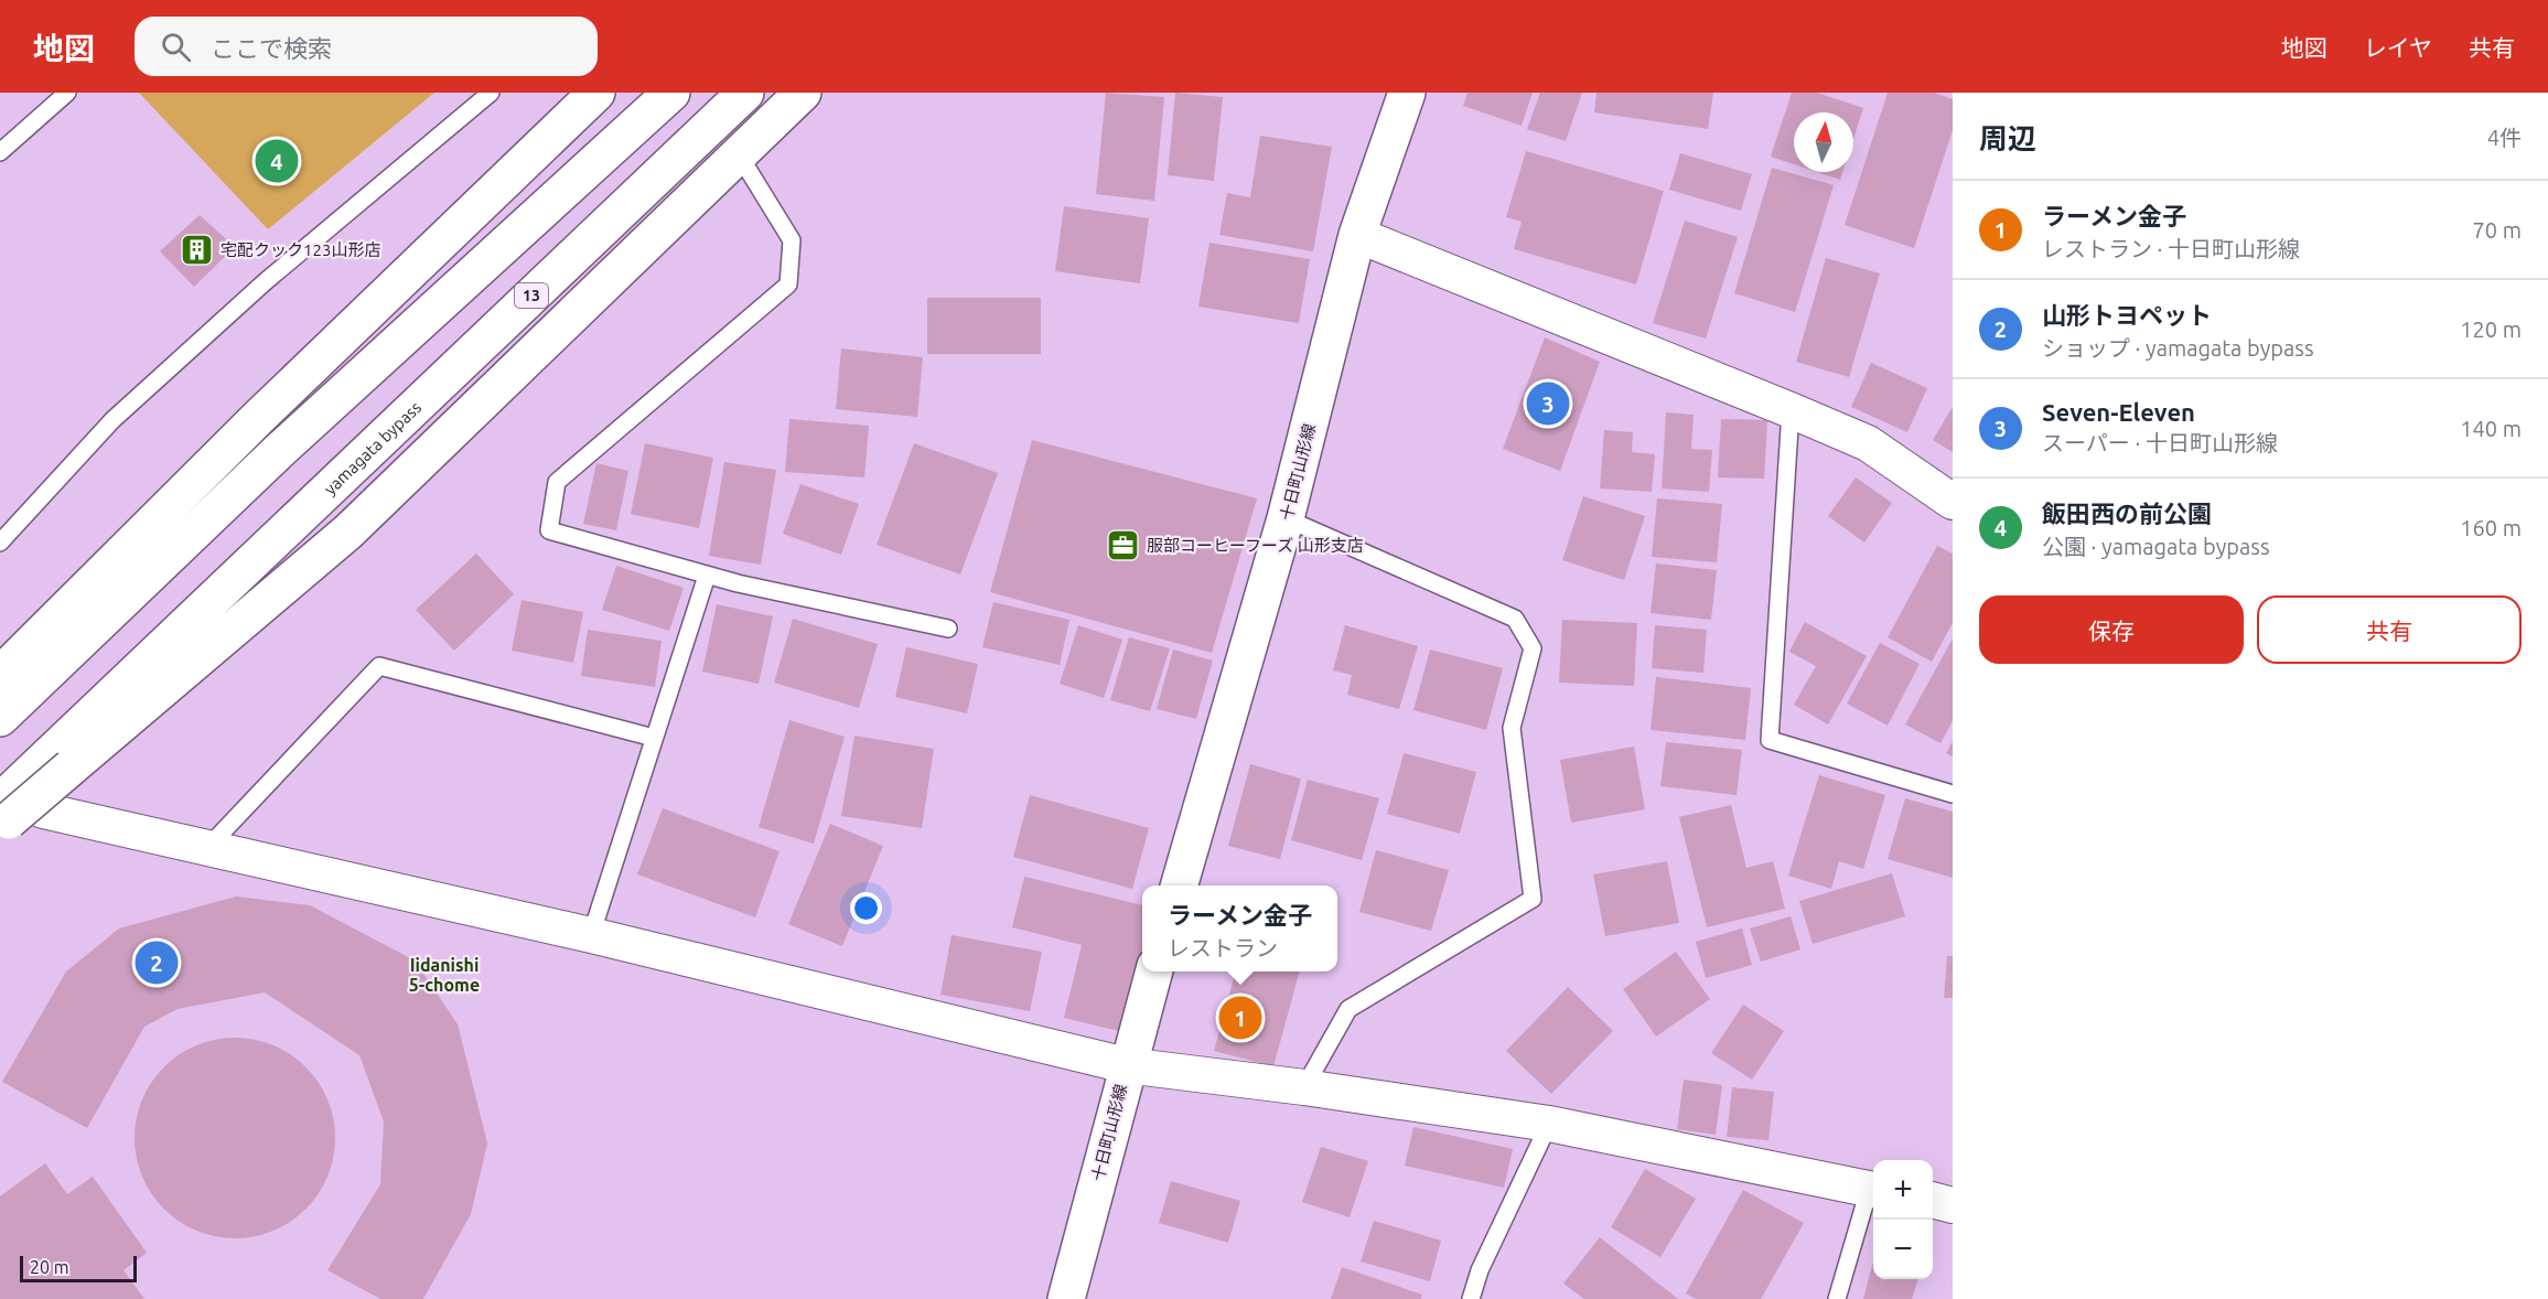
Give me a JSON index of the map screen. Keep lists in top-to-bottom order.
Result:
{
  "streets": {
    "main road": ["13", "yamagata bypass", "十日町山形線"]
  },
  "districts": ["Iidanishi 5-chome"],
  "places": {
    "building": ["宅配クック123山形店"],
    "office": ["服部コーヒーフーズ 山形支店"]
  },
  "scale_bar": "20 m",
  "north": "top",
  "page": {
    "header": "地図",
    "search": "ここで検索",
    "nav": ["地図", "レイヤ", "共有"],
    "heading": ["周辺", "4件"],
    "pins": [
      "4",
      "3",
      "2",
      "1"
    ],
    "list": [
      {
        "mark": "1",
        "name": "ラーメン金子",
        "note": "レストラン · 十日町山形線",
        "value": "70 m"
      },
      {
        "mark": "2",
        "name": "山形トヨペット",
        "note": "ショップ · yamagata bypass",
        "value": "120 m"
      },
      {
        "mark": "3",
        "name": "Seven-Eleven",
        "note": "スーパー · 十日町山形線",
        "value": "140 m"
      },
      {
        "mark": "4",
        "name": "飯田西の前公園",
        "note": "公園 · yamagata bypass",
        "value": "160 m"
      }
    ],
    "buttons": ["保存", "共有"],
    "popup": ["ラーメン金子", "レストラン"],
    "map_buttons": ["+", "−"],
    "scale": "20 m"
  }
}
